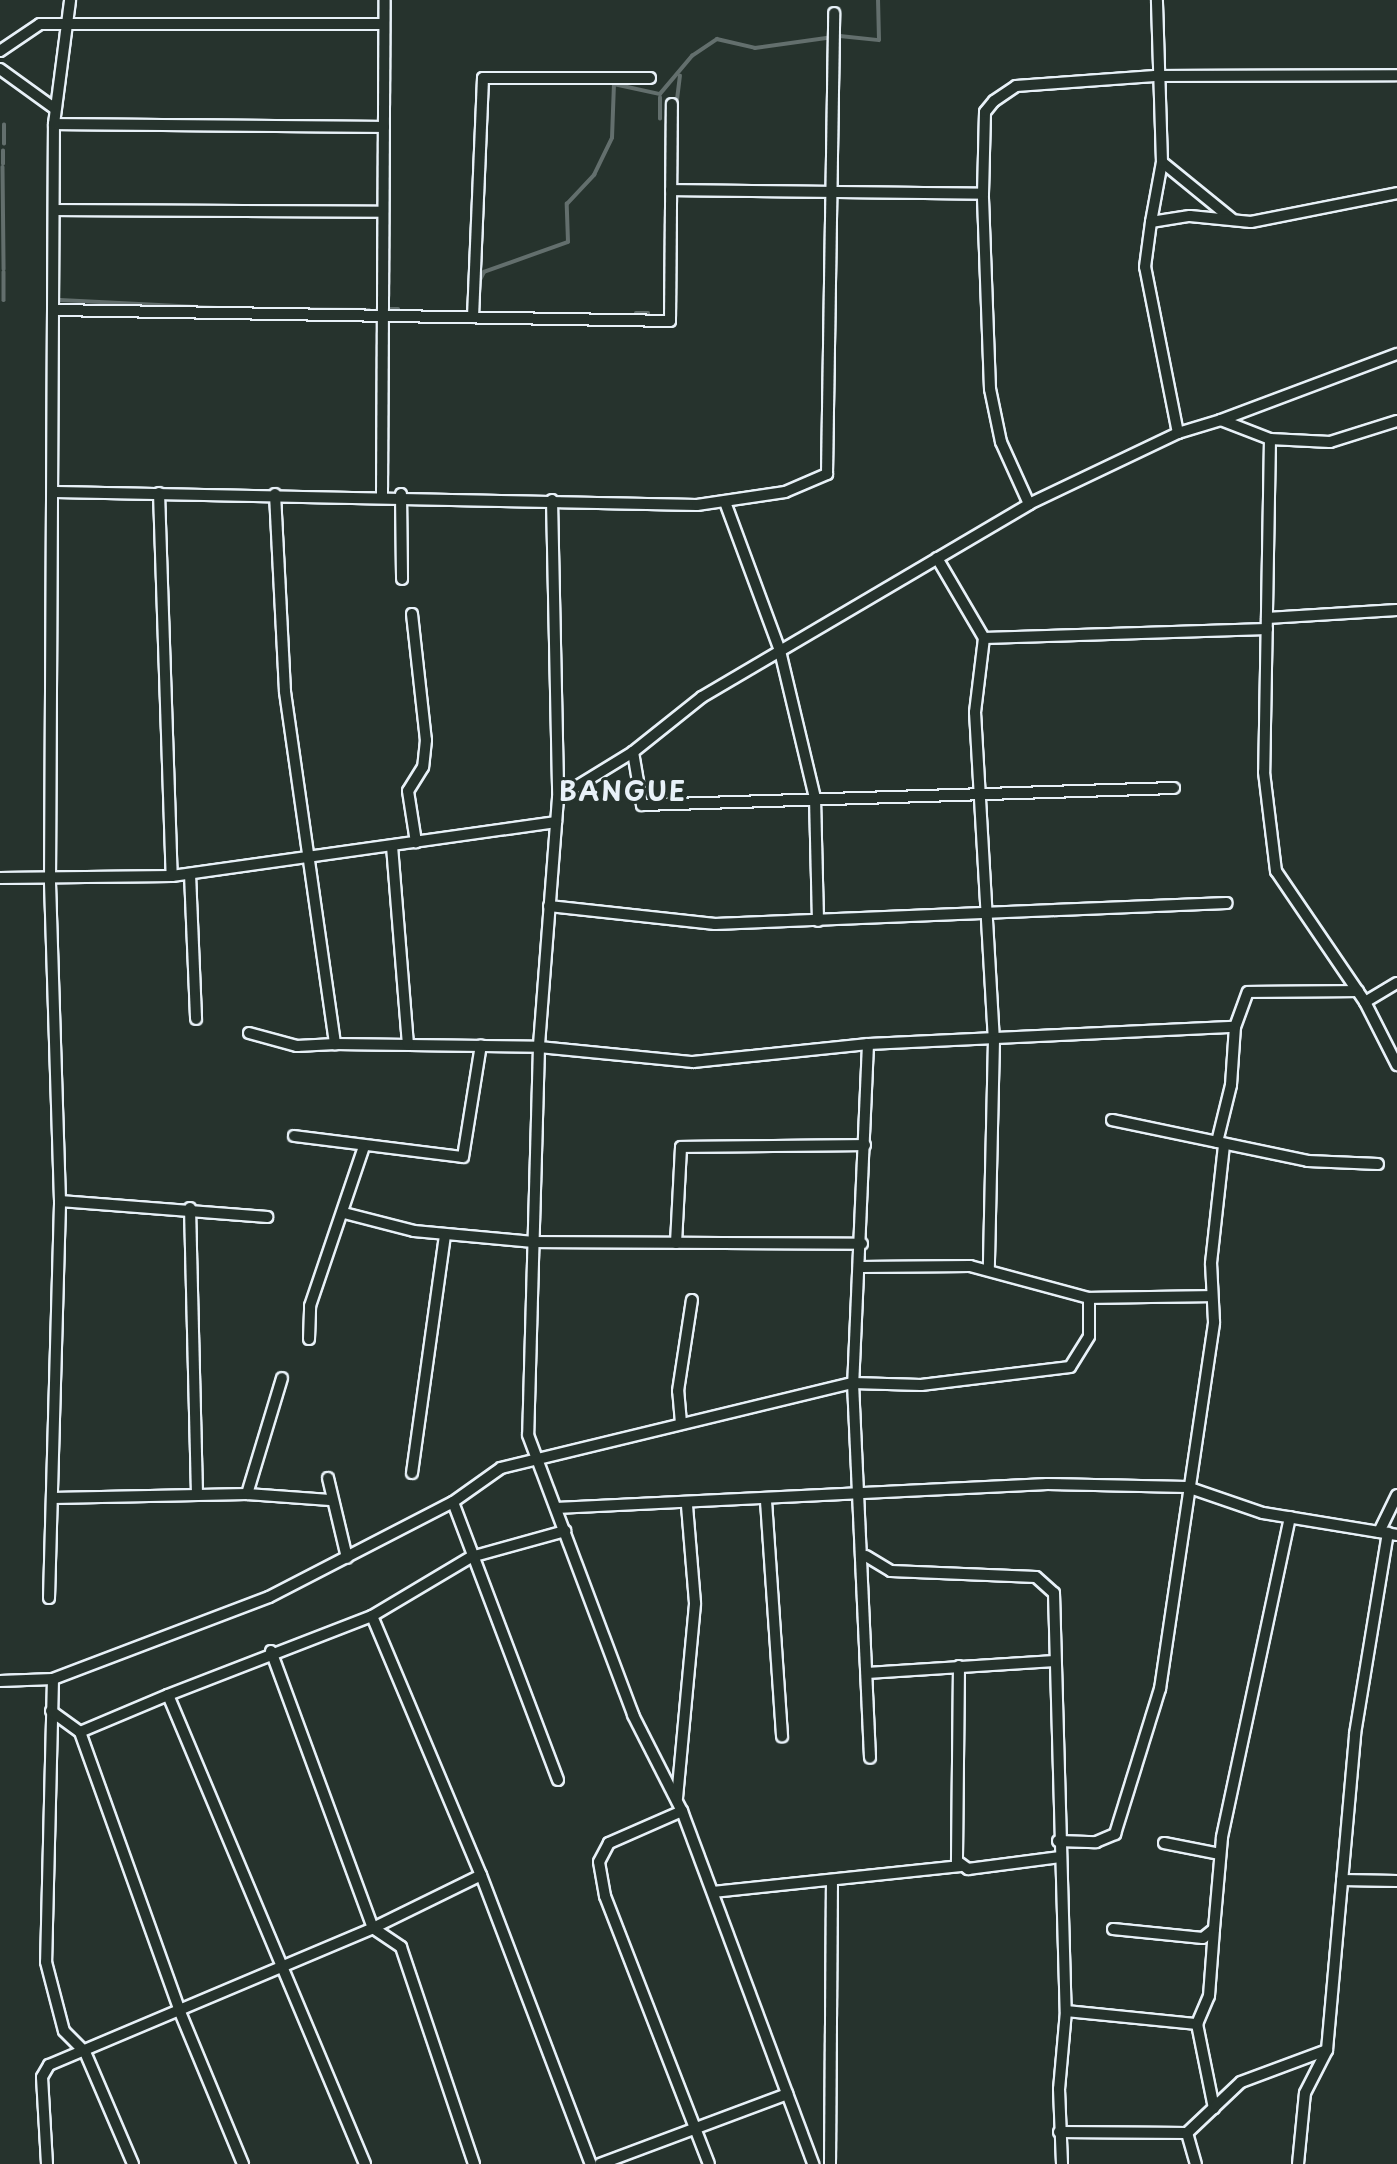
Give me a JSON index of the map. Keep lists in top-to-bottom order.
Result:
{
  "districts": ["BANGUE"]
}
